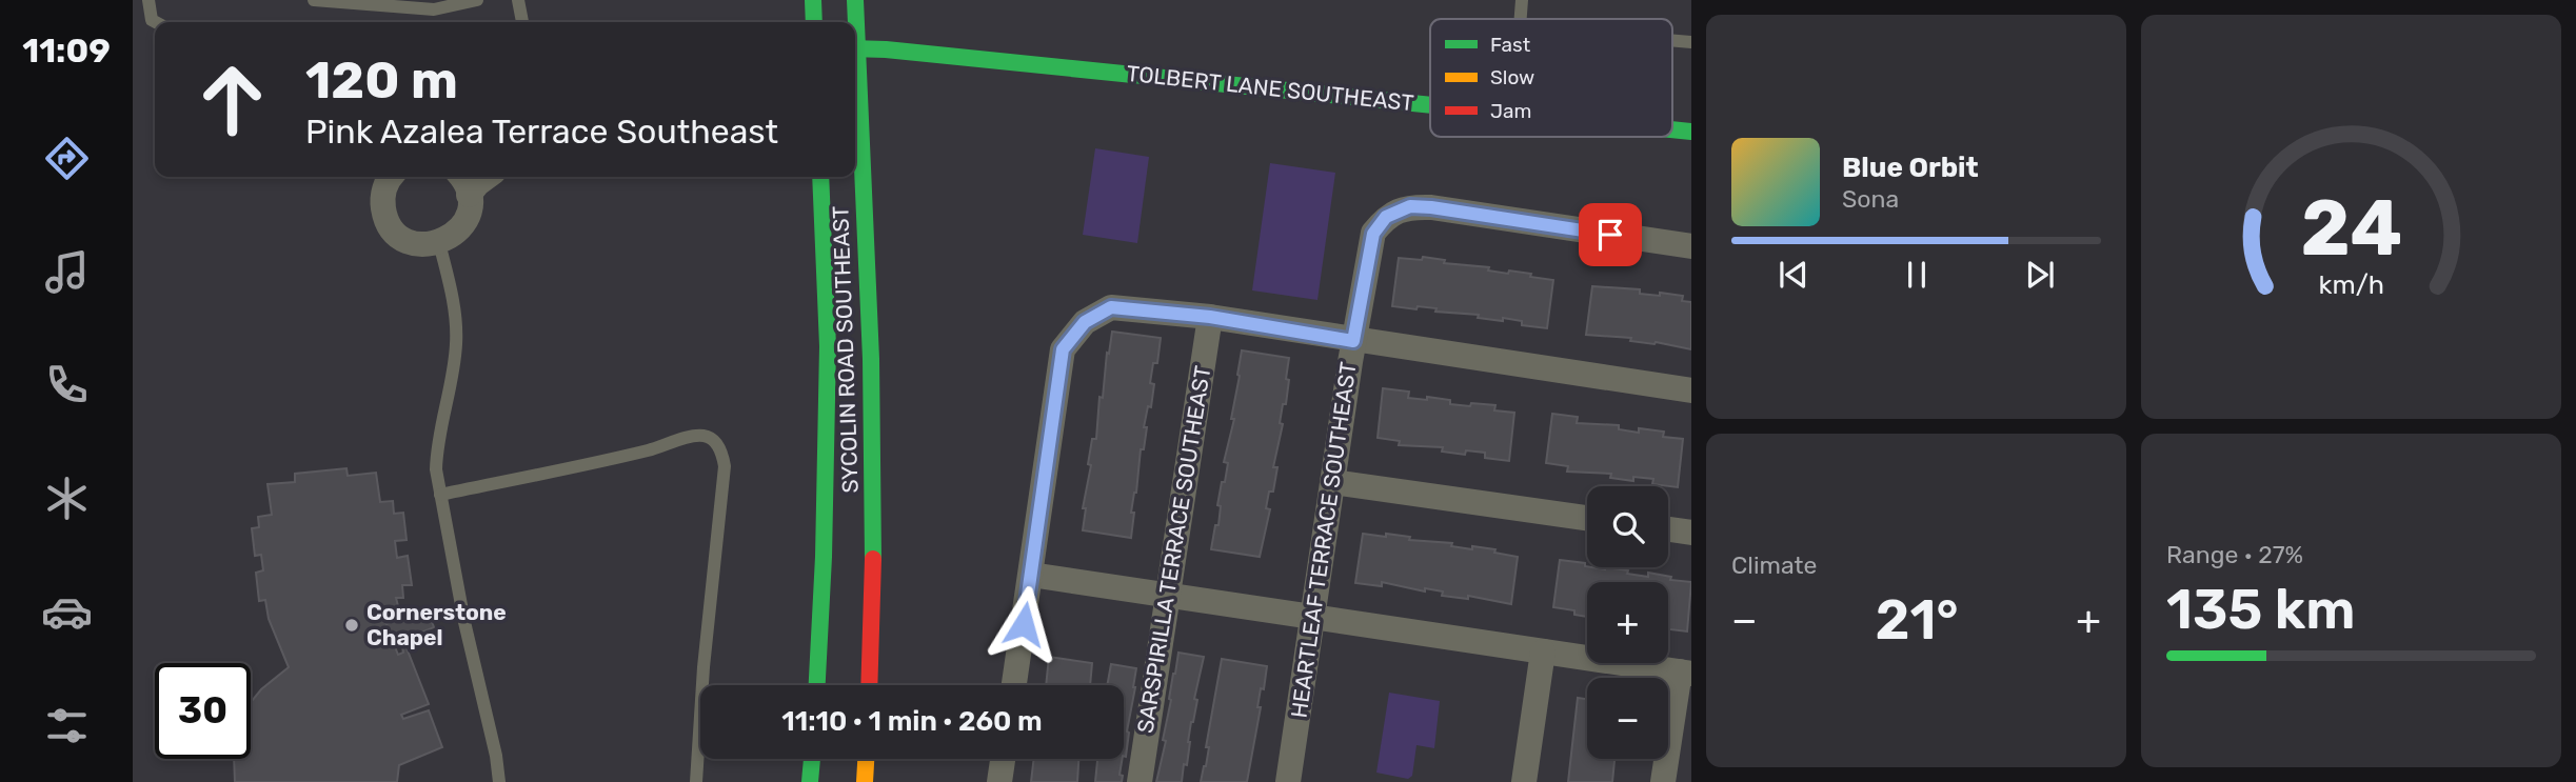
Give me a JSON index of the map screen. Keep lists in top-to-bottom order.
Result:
{
  "streets": {
    "main road": ["TOLBERT LANE SOUTHEAST", "SYCOLIN ROAD SOUTHEAST"],
    "street": ["HEARTLEAF TERRACE SOUTHEAST", "SARSPIRILLA TERRACE SOUTHEAST"]
  },
  "places": ["Cornerstone Chapel"],
  "legend": ["Fast", "Slow", "Jam"],
  "page": {
    "tabs": "11:09",
    "turn": ["120 m", "Pink Azalea Terrace Southeast"],
    "song": ["Blue Orbit", "Sona"],
    "tile": [
      "Climate",
      ["Range · 27%", "135 km"]
    ],
    "map_buttons": ["+", "−"],
    "heat": ["−", "21°", "+"],
    "limit": "30",
    "trip": "11:10 · 1 min · 260 m",
    "gauge": ["24", "km/h"]
  }
}
